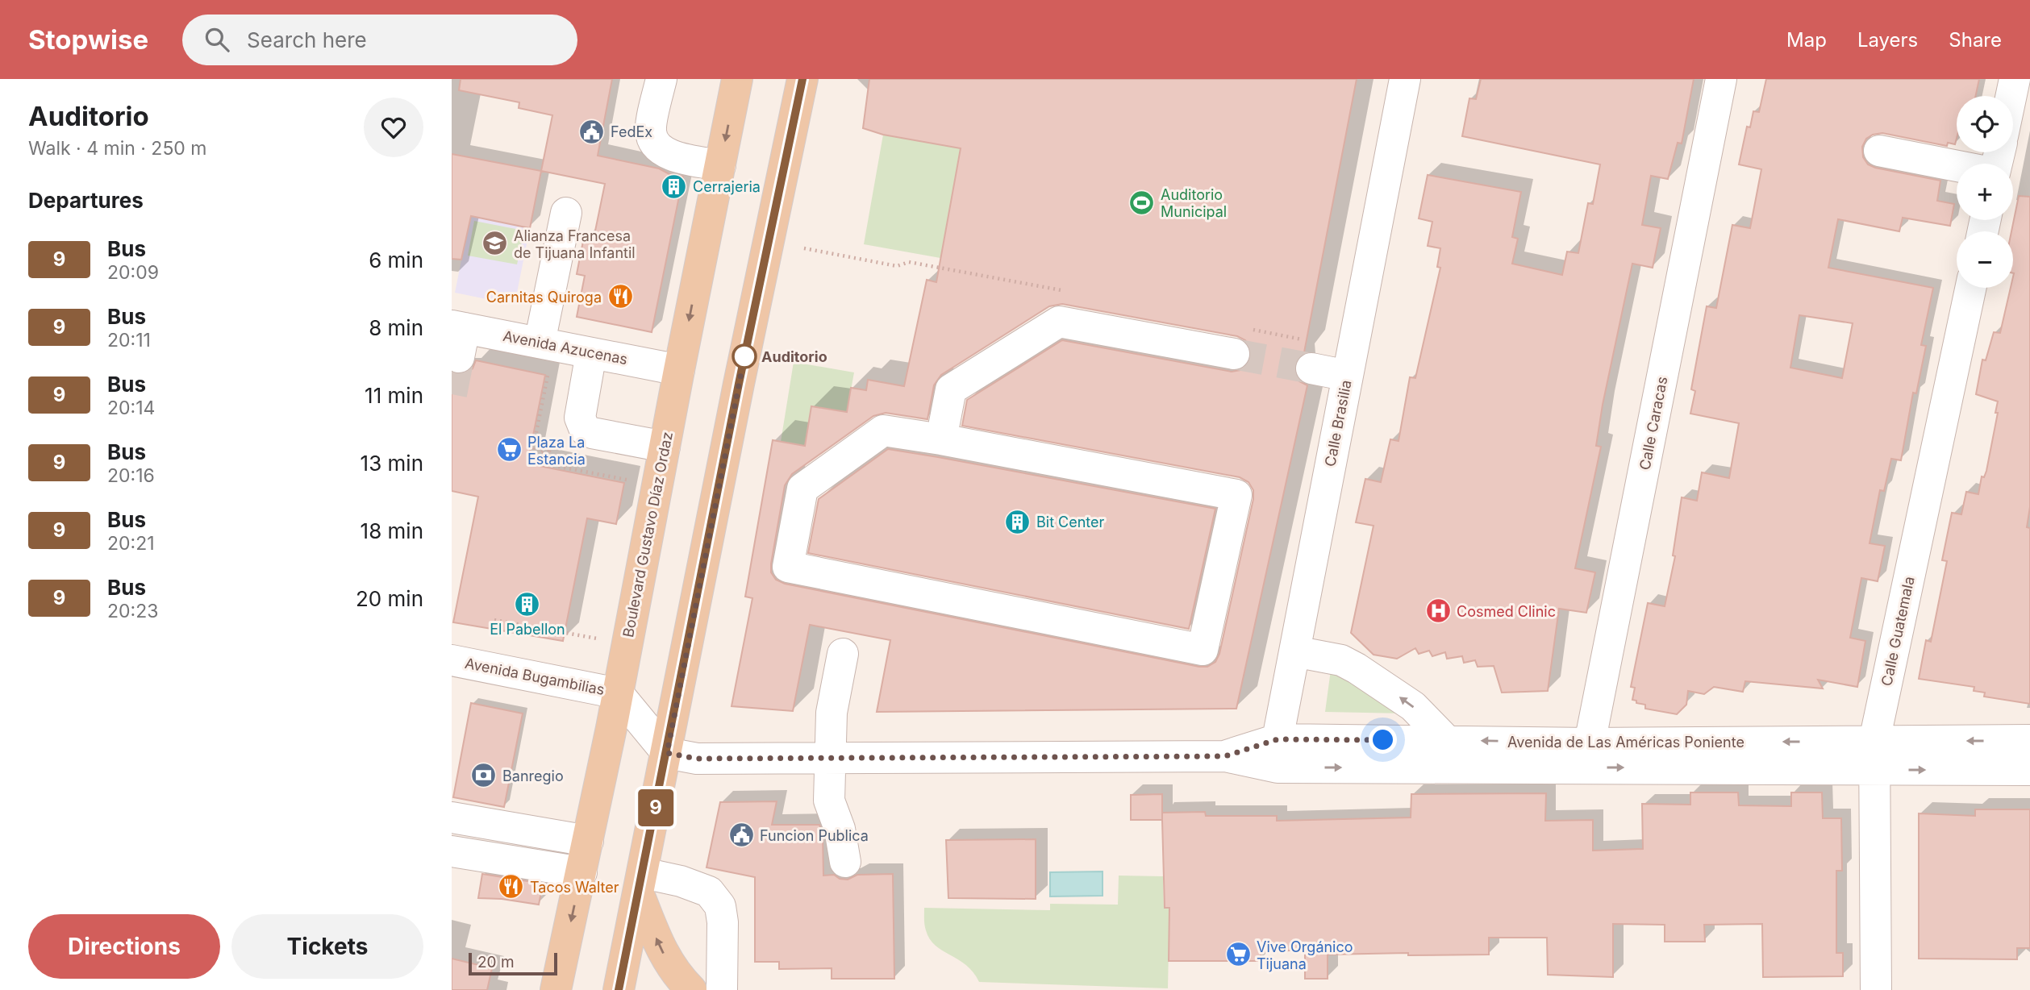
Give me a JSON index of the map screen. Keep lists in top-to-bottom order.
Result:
{
  "streets": {
    "main road": ["Boulevard Gustavo Díaz Ordaz"],
    "street": [
      "Avenida Azucenas",
      "Calle Brasilia",
      "Calle Caracas",
      "Calle Guatemala",
      "Avenida Bugambilias",
      "Avenida de Las Américas Poniente"
    ]
  },
  "crossings": [
    ["Avenida Azucenas", "Boulevard Gustavo Díaz Ordaz"],
    ["Calle Brasilia", "Avenida de Las Américas Poniente"],
    ["Calle Caracas", "Avenida de Las Américas Poniente"],
    ["Boulevard Gustavo Díaz Ordaz", "Avenida Bugambilias"],
    ["Calle Guatemala", "Avenida de Las Américas Poniente"]
  ],
  "places": {
    "public building": ["FedEx", "Funcion Publica"],
    "building": ["Cerrajeria", "Bit Center", "El Pabellon"],
    "sports": ["Auditorio Municipal"],
    "school or university": ["Alianza Francesa de Tijuana Infantil"],
    "restaurant": ["Carnitas Quiroga", "Tacos Walter"],
    "other": ["Auditorio"],
    "supermarket": ["Plaza La Estancia", "Vive Orgánico Tijuana"],
    "hospital": ["Cosmed Clinic"],
    "bank": ["Banregio"]
  },
  "lines": ["bus line 9"],
  "scale_bar": "20 m",
  "page": {
    "header": "Stopwise",
    "search": "Search here",
    "nav": ["Map", "Layers", "Share"],
    "heading": [
      ["Auditorio", "Walk · 4 min · 250 m"],
      "Departures"
    ],
    "on_map": "9",
    "map_buttons": ["+", "−"],
    "list": [
      {
        "mark": "9",
        "name": "Bus",
        "note": "20:09",
        "value": "6 min"
      },
      {
        "mark": "9",
        "name": "Bus",
        "note": "20:11",
        "value": "8 min"
      },
      {
        "mark": "9",
        "name": "Bus",
        "note": "20:14",
        "value": "11 min"
      },
      {
        "mark": "9",
        "name": "Bus",
        "note": "20:16",
        "value": "13 min"
      },
      {
        "mark": "9",
        "name": "Bus",
        "note": "20:21",
        "value": "18 min"
      },
      {
        "mark": "9",
        "name": "Bus",
        "note": "20:23",
        "value": "20 min"
      }
    ],
    "buttons": ["Directions", "Tickets"],
    "scale": "20 m"
  }
}
